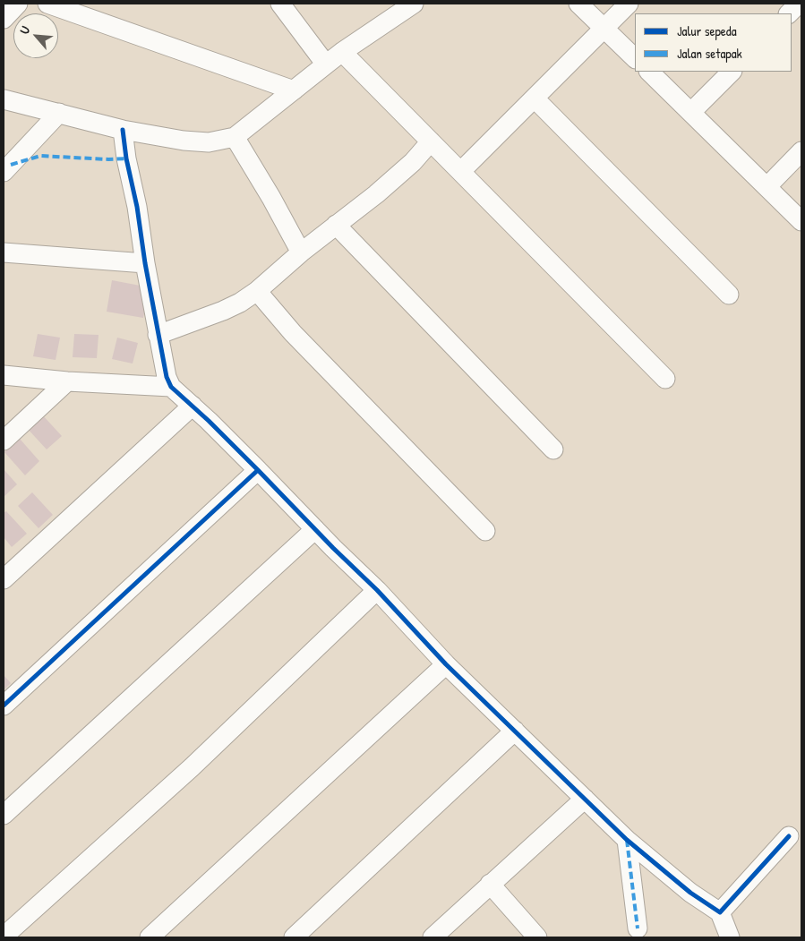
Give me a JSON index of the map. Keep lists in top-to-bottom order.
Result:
{
  "legend": ["Jalur sepeda", "Jalan setapak"],
  "north": "top left"
}
